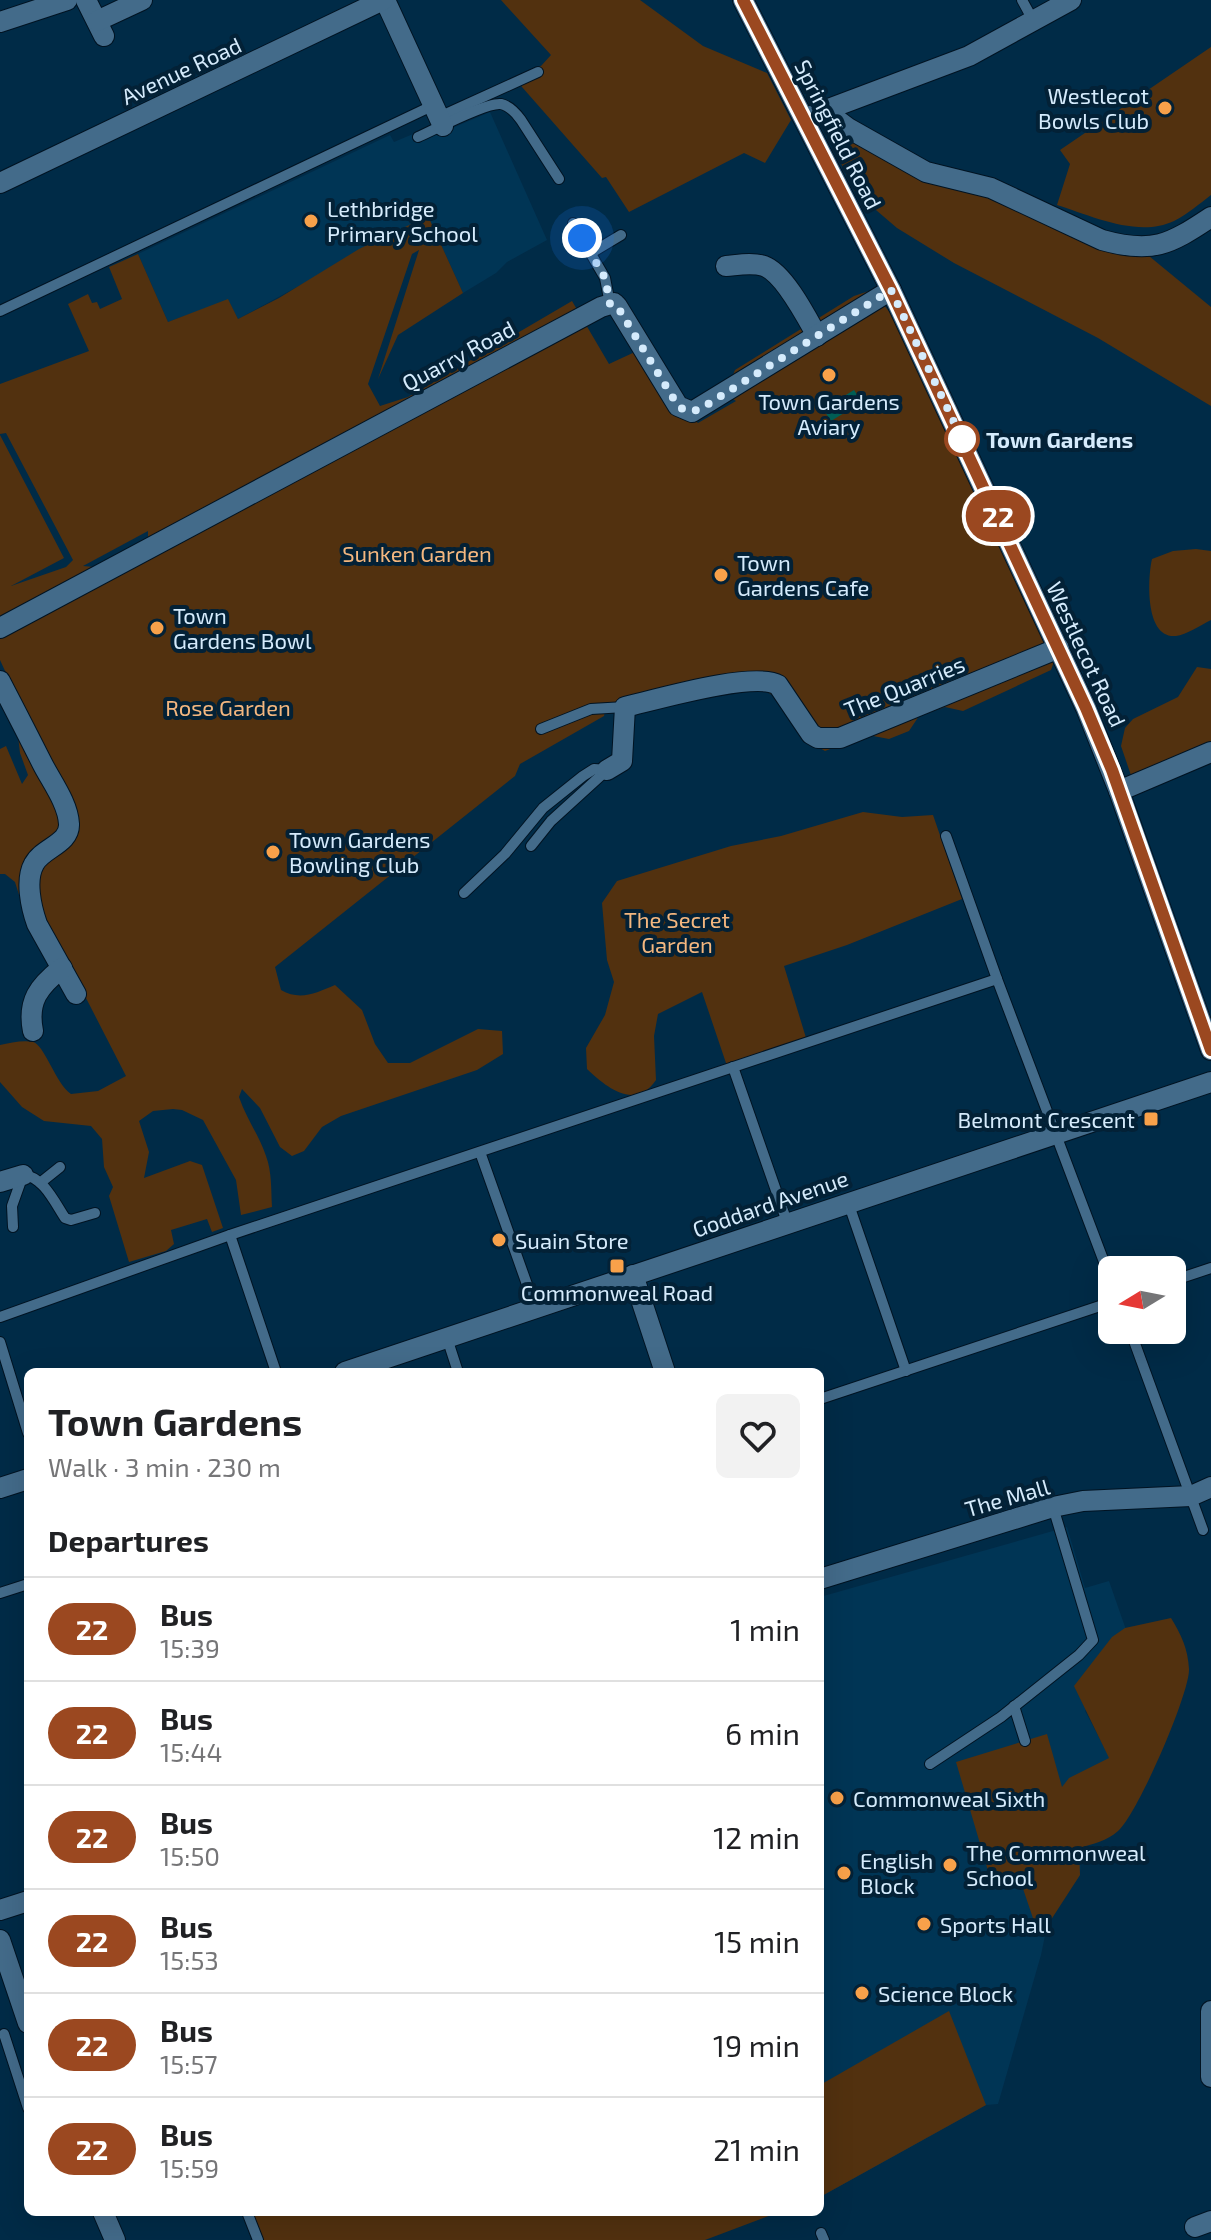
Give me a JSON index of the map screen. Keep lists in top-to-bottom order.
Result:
{
  "streets": {
    "street": [
      "Avenue Road",
      "Springfield Road",
      "Quarry Road",
      "Westlecot Road",
      "The Quarries",
      "Goddard Avenue",
      "The Mall"
    ]
  },
  "crossings": [
    ["Springfield Road", "Westlecot Road"],
    ["Westlecot Road", "The Quarries"]
  ],
  "parks": ["Sunken Garden", "Rose Garden", "The Secret Garden"],
  "places": {
    "other": [
      "Westlecot Bowls Club",
      "Lethbridge Primary School",
      "Town Gardens Aviary",
      "Town Gardens",
      "Town Gardens Cafe",
      "Town Gardens Bowl",
      "Town Gardens Bowling Club",
      "Suain Store",
      "Commonweal Sixth",
      "The Commonweal School",
      "English Block",
      "Sports Hall",
      "Science Block"
    ],
    "transit": ["Belmont Crescent", "Commonweal Road"]
  },
  "lines": ["bus line 22"],
  "north": "left",
  "page": {
    "on_map": "22",
    "heading": [
      ["Town Gardens", "Walk · 3 min · 230 m"],
      "Departures"
    ],
    "list": [
      {
        "mark": "22",
        "name": "Bus",
        "note": "15:39",
        "value": "1 min"
      },
      {
        "mark": "22",
        "name": "Bus",
        "note": "15:44",
        "value": "6 min"
      },
      {
        "mark": "22",
        "name": "Bus",
        "note": "15:50",
        "value": "12 min"
      },
      {
        "mark": "22",
        "name": "Bus",
        "note": "15:53",
        "value": "15 min"
      },
      {
        "mark": "22",
        "name": "Bus",
        "note": "15:57",
        "value": "19 min"
      },
      {
        "mark": "22",
        "name": "Bus",
        "note": "15:59",
        "value": "21 min"
      }
    ]
  }
}
